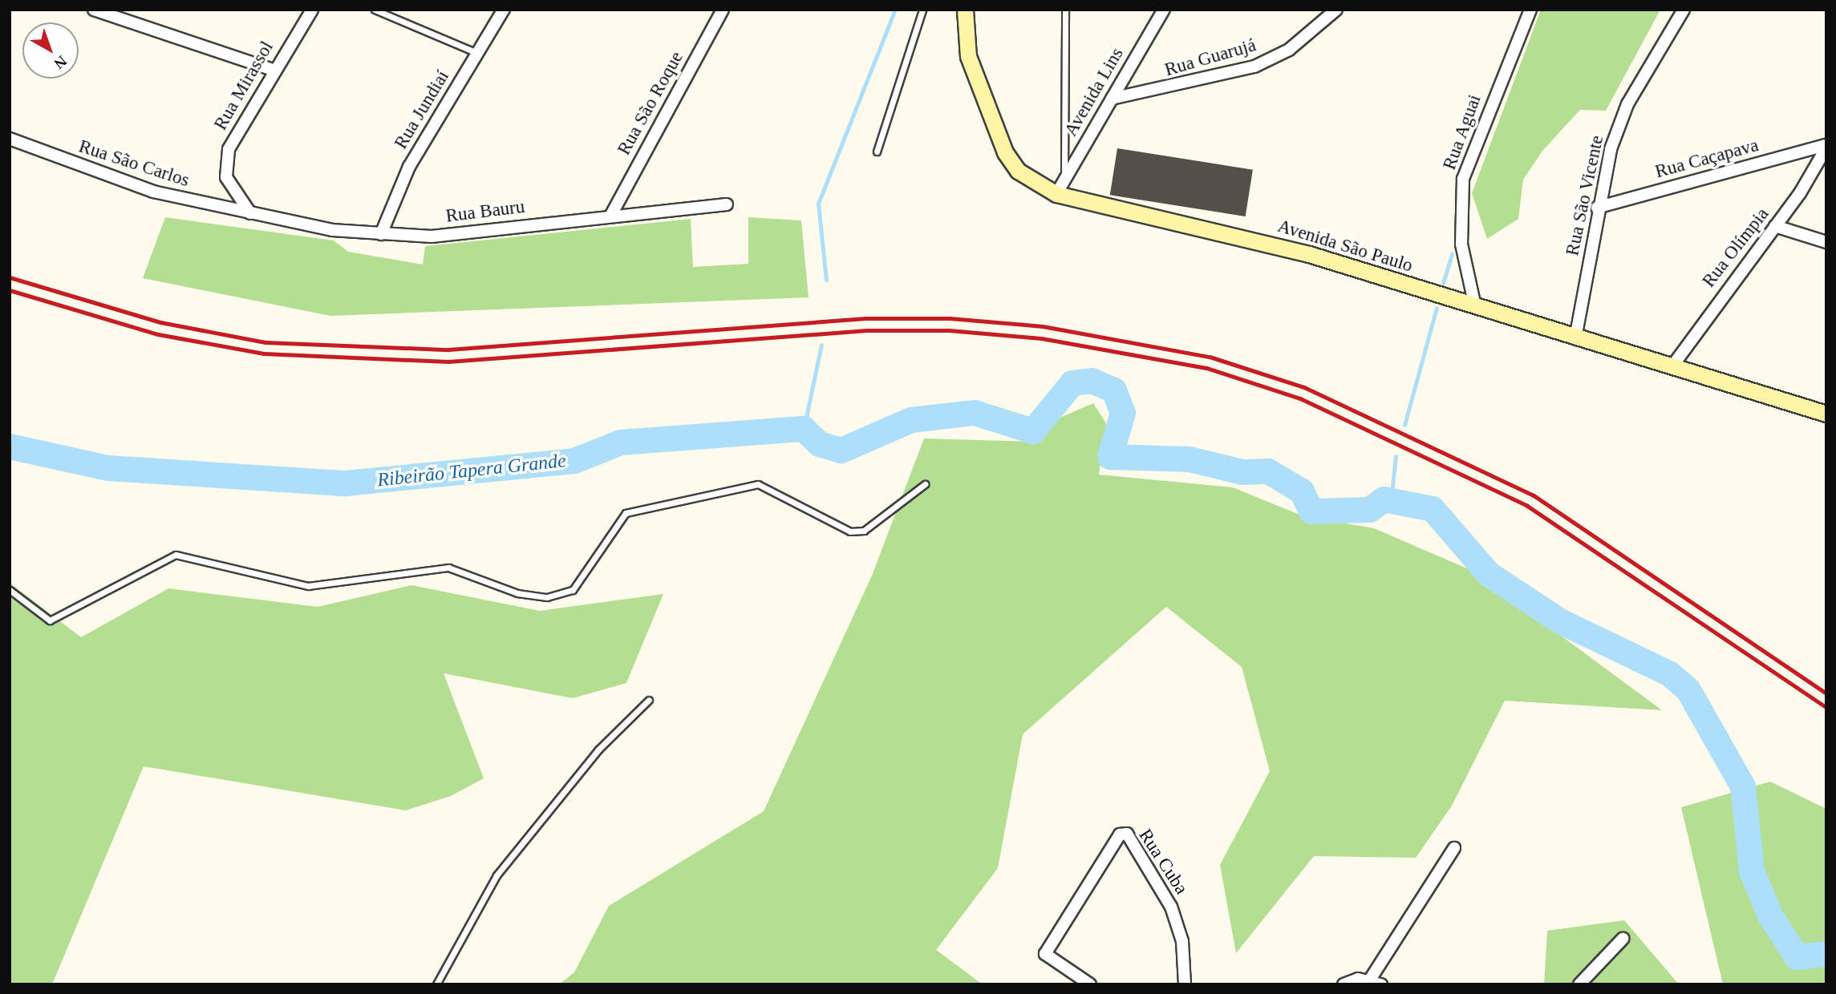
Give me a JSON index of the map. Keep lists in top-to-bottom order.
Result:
{
  "streets": {
    "main road": ["Avenida São Paulo"],
    "street": [
      "Rua Guarujá",
      "Rua Mirassol",
      "Avenida Lins",
      "Rua São Roque",
      "Rua Jundiaí",
      "Rua Aguai",
      "Rua Caçapava",
      "Rua São Carlos",
      "Rua São Vicente",
      "Rua Bauru",
      "Rua Olímpia",
      "Rua Cuba"
    ]
  },
  "crossings": [
    ["Rua Guarujá", "Avenida Lins"],
    ["Rua Mirassol", "Rua São Carlos"],
    ["Rua Mirassol", "Rua Bauru"],
    ["Avenida Lins", "Avenida São Paulo"],
    ["Rua São Roque", "Rua Bauru"],
    ["Rua Jundiaí", "Rua Bauru"],
    ["Rua Aguai", "Avenida São Paulo"],
    ["Rua Caçapava", "Rua São Vicente"],
    ["Rua Caçapava", "Rua Olímpia"],
    ["Rua São Carlos", "Rua Bauru"],
    ["Rua São Vicente", "Avenida São Paulo"],
    ["Avenida São Paulo", "Rua Olímpia"]
  ],
  "water": ["Ribeirão Tapera Grande"],
  "north": "bottom right"
}
